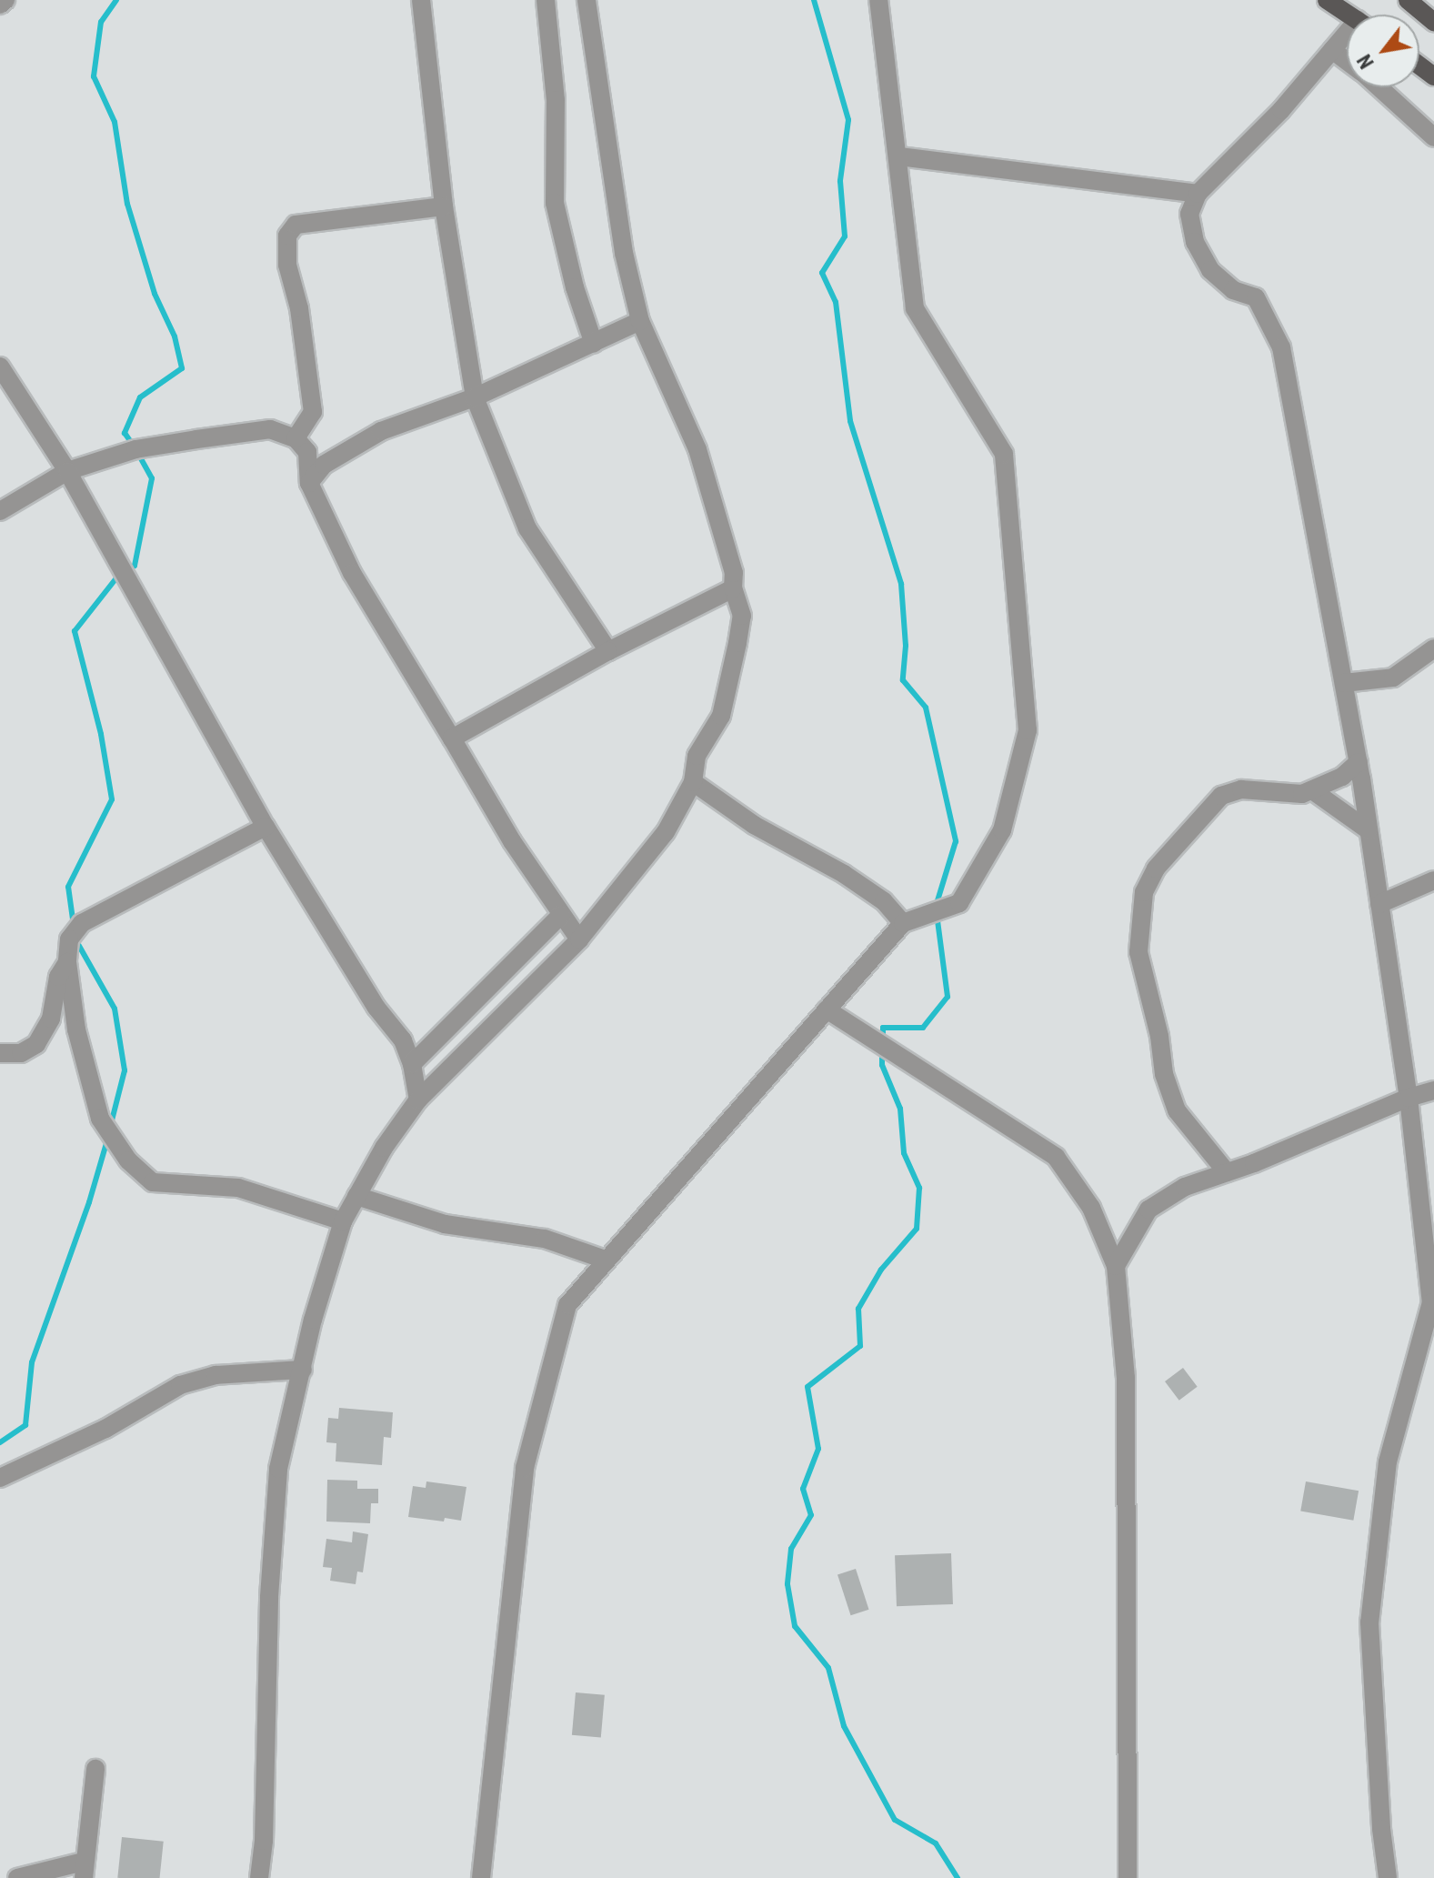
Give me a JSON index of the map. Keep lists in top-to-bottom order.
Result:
{
  "north": "bottom left"
}
